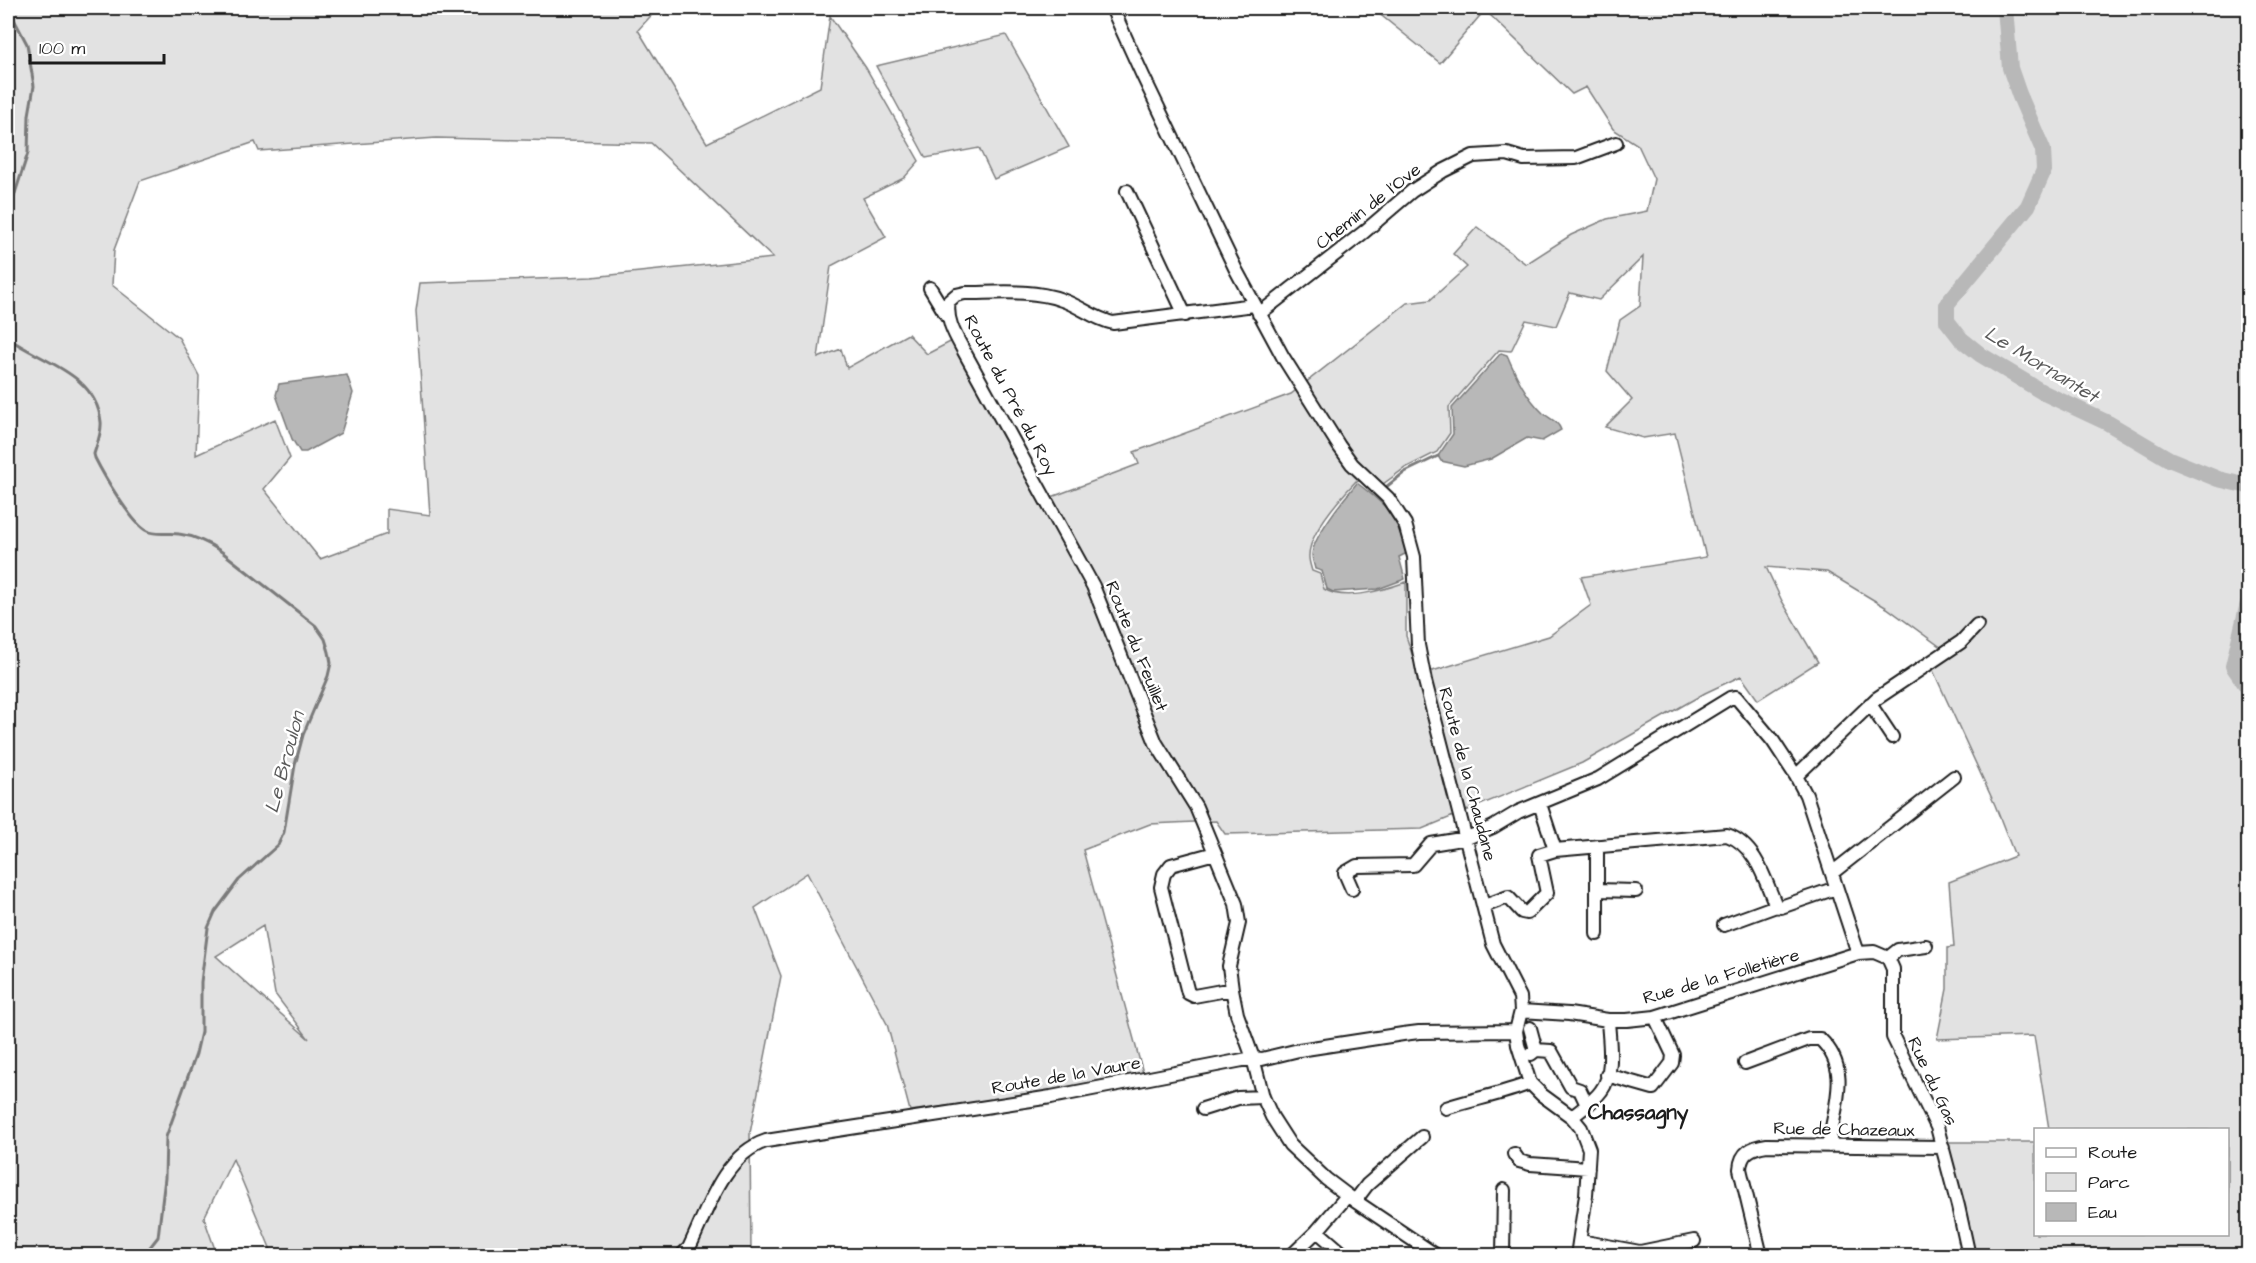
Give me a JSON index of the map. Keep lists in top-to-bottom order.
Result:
{
  "streets": {
    "street": [
      "Chemin de l'Ove",
      "Route du Pré du Roy",
      "Route du Feuillet",
      "Route de la Chaudane",
      "Rue de la Folletière",
      "Route de la Vaure",
      "Rue du Gas",
      "Rue de Chazeaux"
    ]
  },
  "crossings": [
    ["Chemin de l'Ove", "Route du Pré du Roy"],
    ["Chemin de l'Ove", "Route de la Chaudane"],
    ["Route du Pré du Roy", "Route du Feuillet"],
    ["Route du Pré du Roy", "Route de la Chaudane"],
    ["Route du Feuillet", "Route de la Vaure"],
    ["Route de la Chaudane", "Rue de la Folletière"],
    ["Rue de la Folletière", "Rue du Gas"],
    ["Rue du Gas", "Rue de Chazeaux"]
  ],
  "districts": ["Chassagny"],
  "water": ["Le Mornantet", "Le Broulon"],
  "legend": ["Route", "Parc", "Eau"],
  "scale_bar": "100 m"
}
